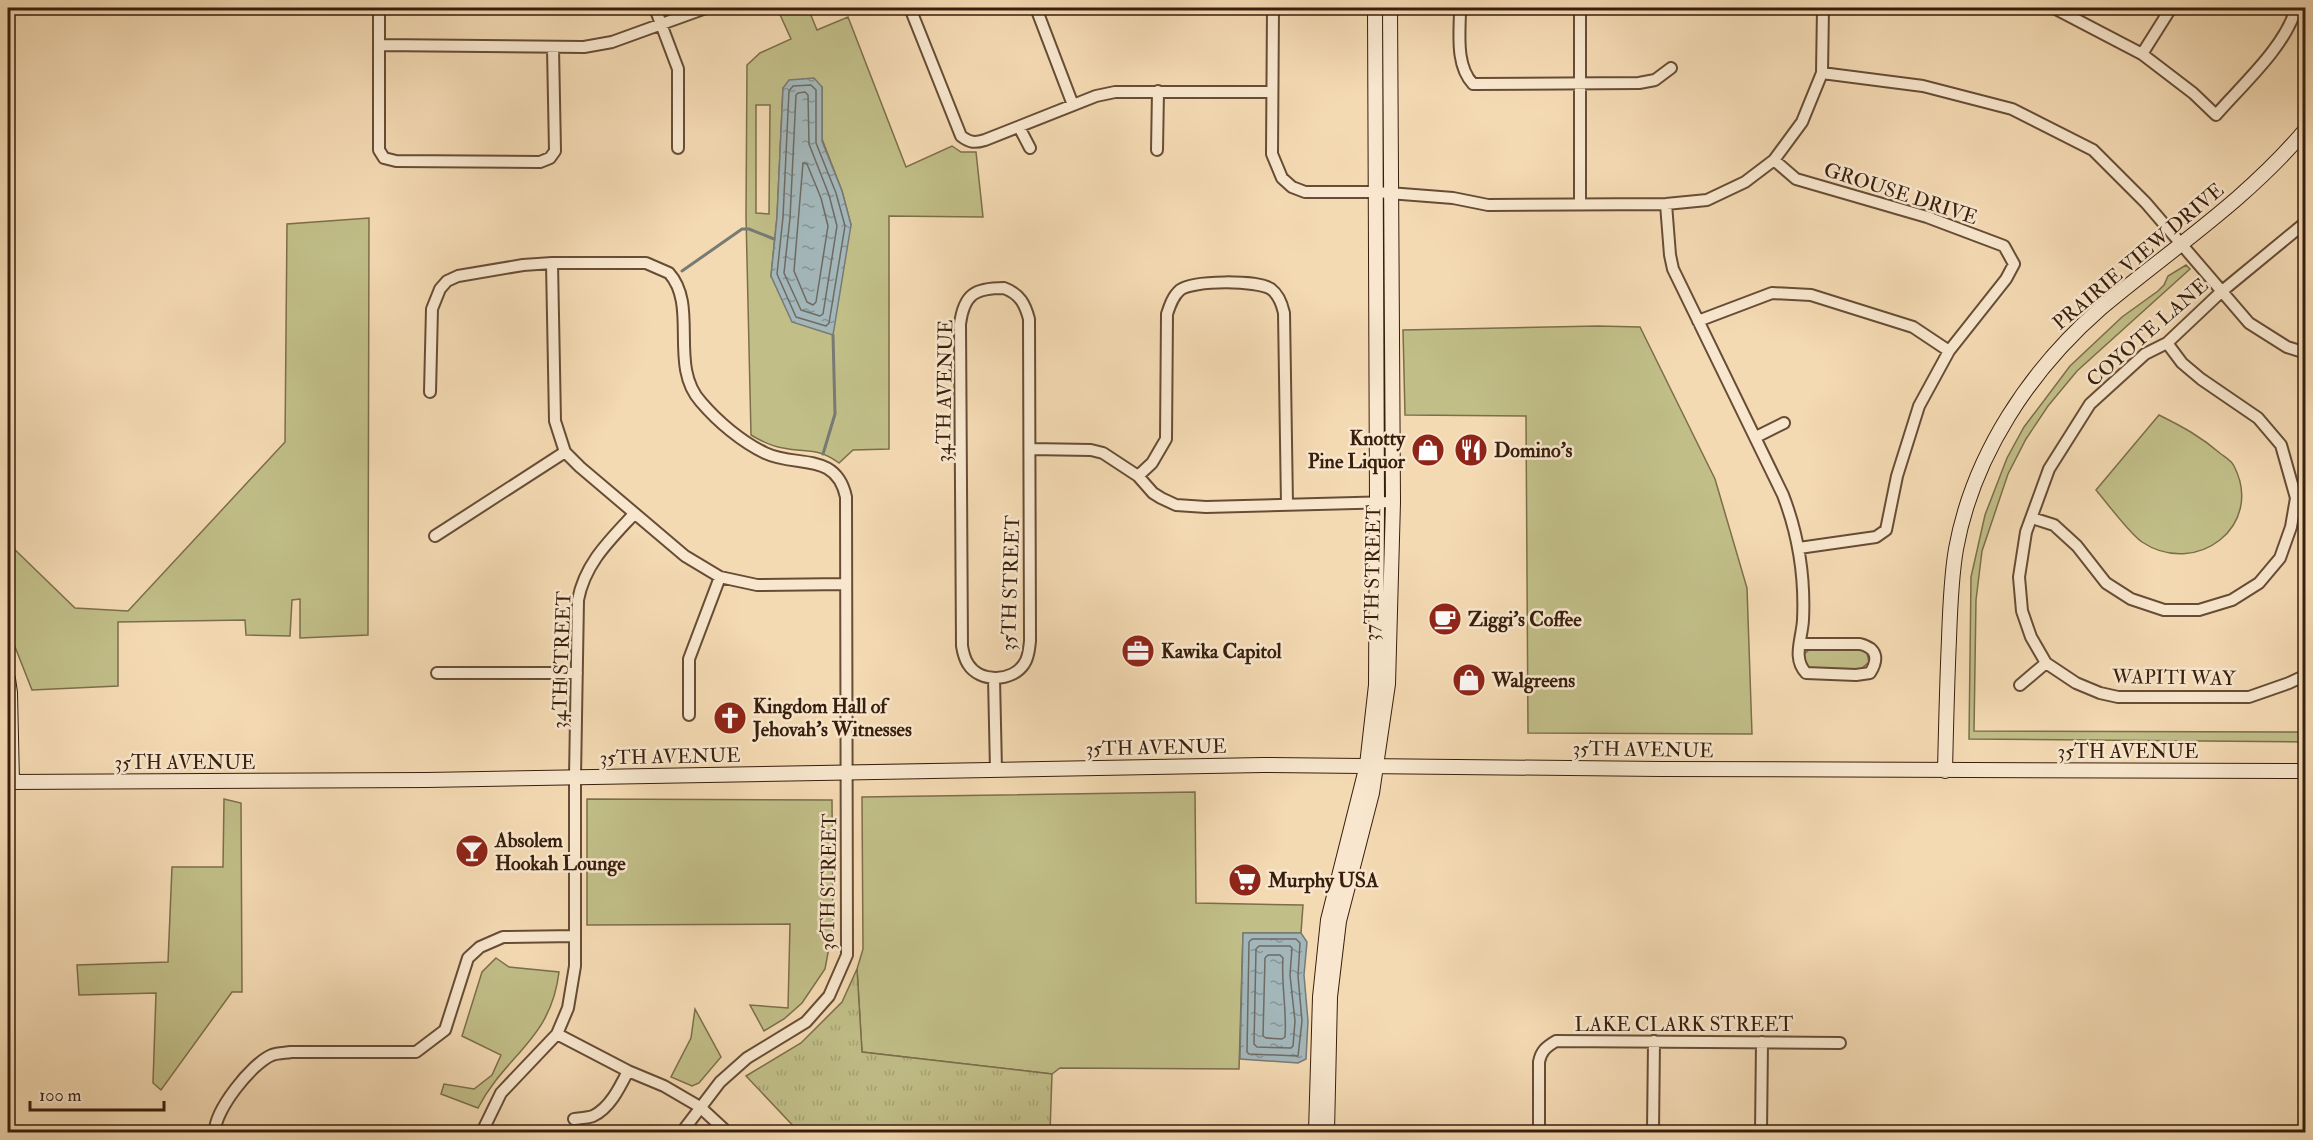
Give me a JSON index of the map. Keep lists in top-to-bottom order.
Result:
{
  "streets": {
    "main road": ["PRAIRIE VIEW DRIVE", "37TH STREET", "35TH AVENUE"],
    "street": [
      "GROUSE DRIVE",
      "COYOTE LANE",
      "34TH AVENUE",
      "35TH STREET",
      "34TH STREET",
      "WAPITI WAY",
      "36TH STREET",
      "LAKE CLARK STREET"
    ]
  },
  "crossings": [
    ["PRAIRIE VIEW DRIVE", "35TH AVENUE"],
    ["COYOTE LANE", "WAPITI WAY"],
    ["34TH AVENUE", "35TH STREET"],
    ["37TH STREET", "35TH AVENUE"],
    ["35TH STREET", "35TH AVENUE"],
    ["34TH STREET", "35TH AVENUE"],
    ["35TH AVENUE", "36TH STREET"]
  ],
  "places": {
    "shop": ["Knotty Pine Liquor", "Walgreens"],
    "restaurant": ["Domino's"],
    "cafe": ["Ziggi's Coffee"],
    "office": ["Kawika Capitol"],
    "church": ["Kingdom Hall of Jehovah's Witnesses"],
    "bar": ["Absolem Hookah Lounge"],
    "supermarket": ["Murphy USA"]
  },
  "scale_bar": "100 m"
}
